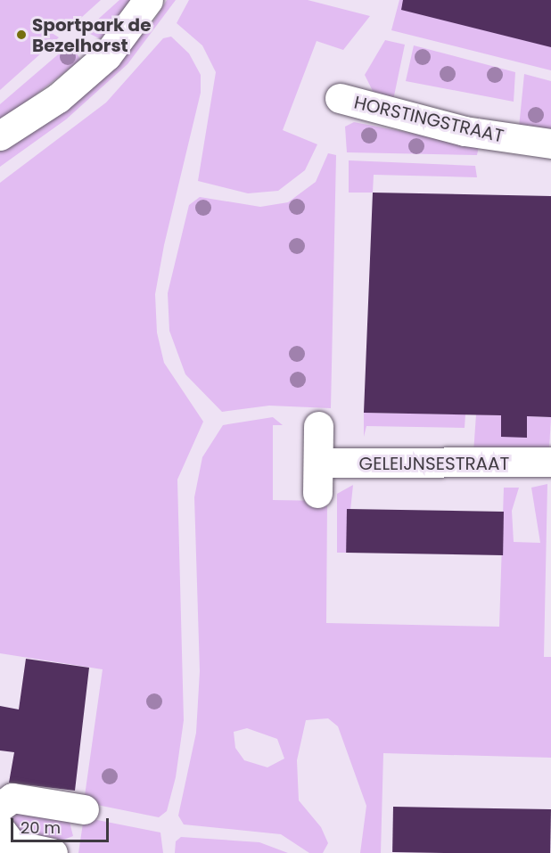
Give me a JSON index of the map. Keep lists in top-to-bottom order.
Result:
{
  "streets": {
    "street": ["HORSTINGSTRAAT", "GELEIJNSESTRAAT"]
  },
  "places": ["Sportpark de Bezelhorst"],
  "scale_bar": "20 m"
}
